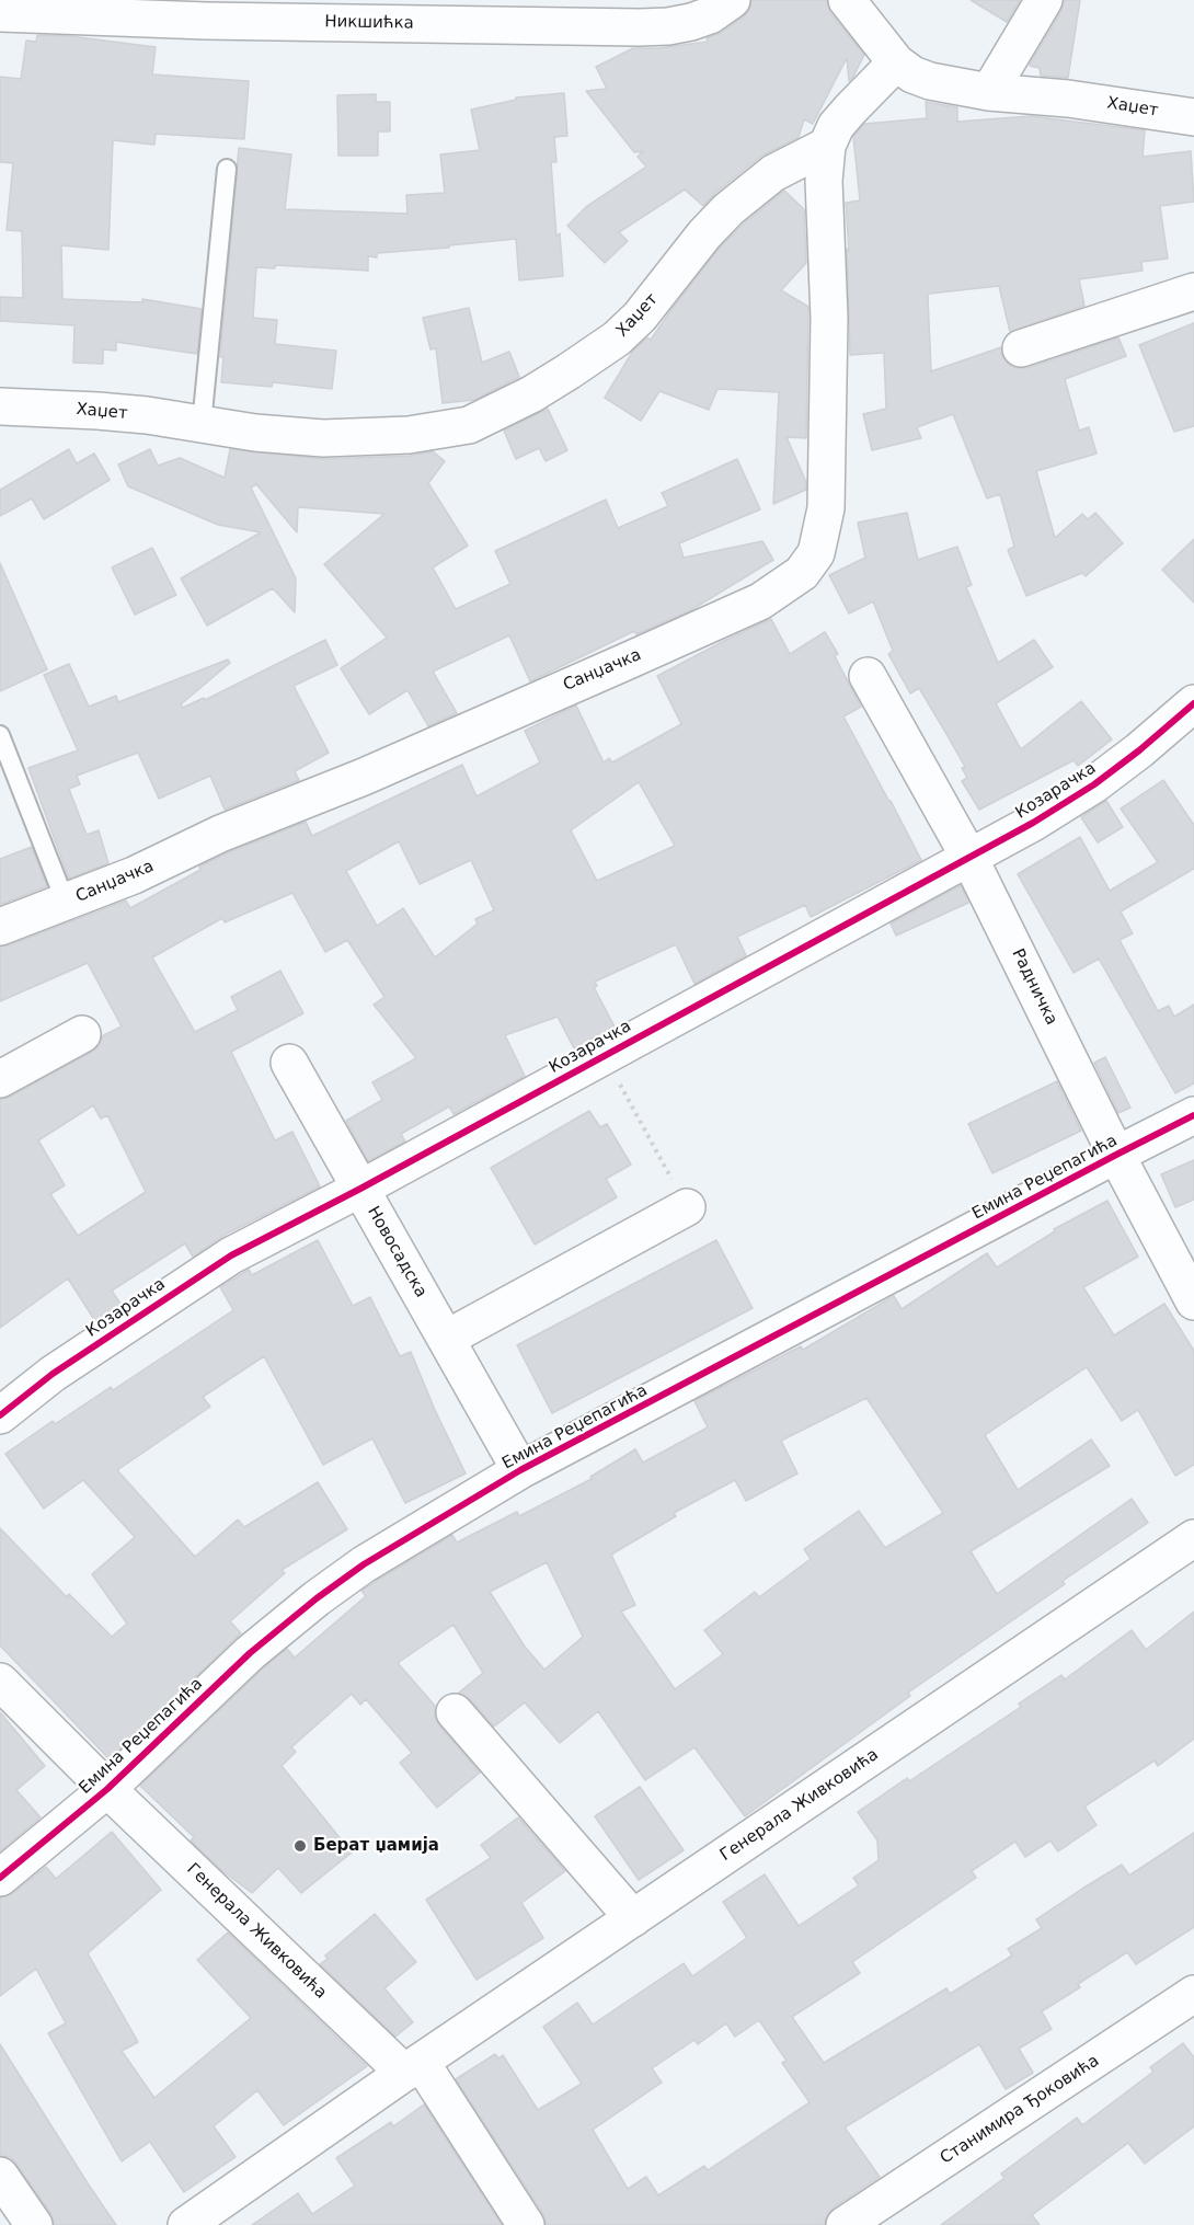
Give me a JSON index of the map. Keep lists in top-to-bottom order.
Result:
{
  "streets": {
    "street": [
      "Никшићка",
      "Хаџет",
      "Санџачка",
      "Козарачка",
      "Радничка",
      "Емина Реџепагића",
      "Новосадска",
      "Генерала Живковића",
      "Станимира Ђоковића"
    ]
  },
  "crossings": [
    ["Хаџет", "Санџачка"],
    ["Козарачка", "Радничка"],
    ["Козарачка", "Новосадска"],
    ["Радничка", "Емина Реџепагића"],
    ["Емина Реџепагића", "Новосадска"],
    ["Емина Реџепагића", "Генерала Живковића"]
  ],
  "places": ["Берат џамија"]
}
